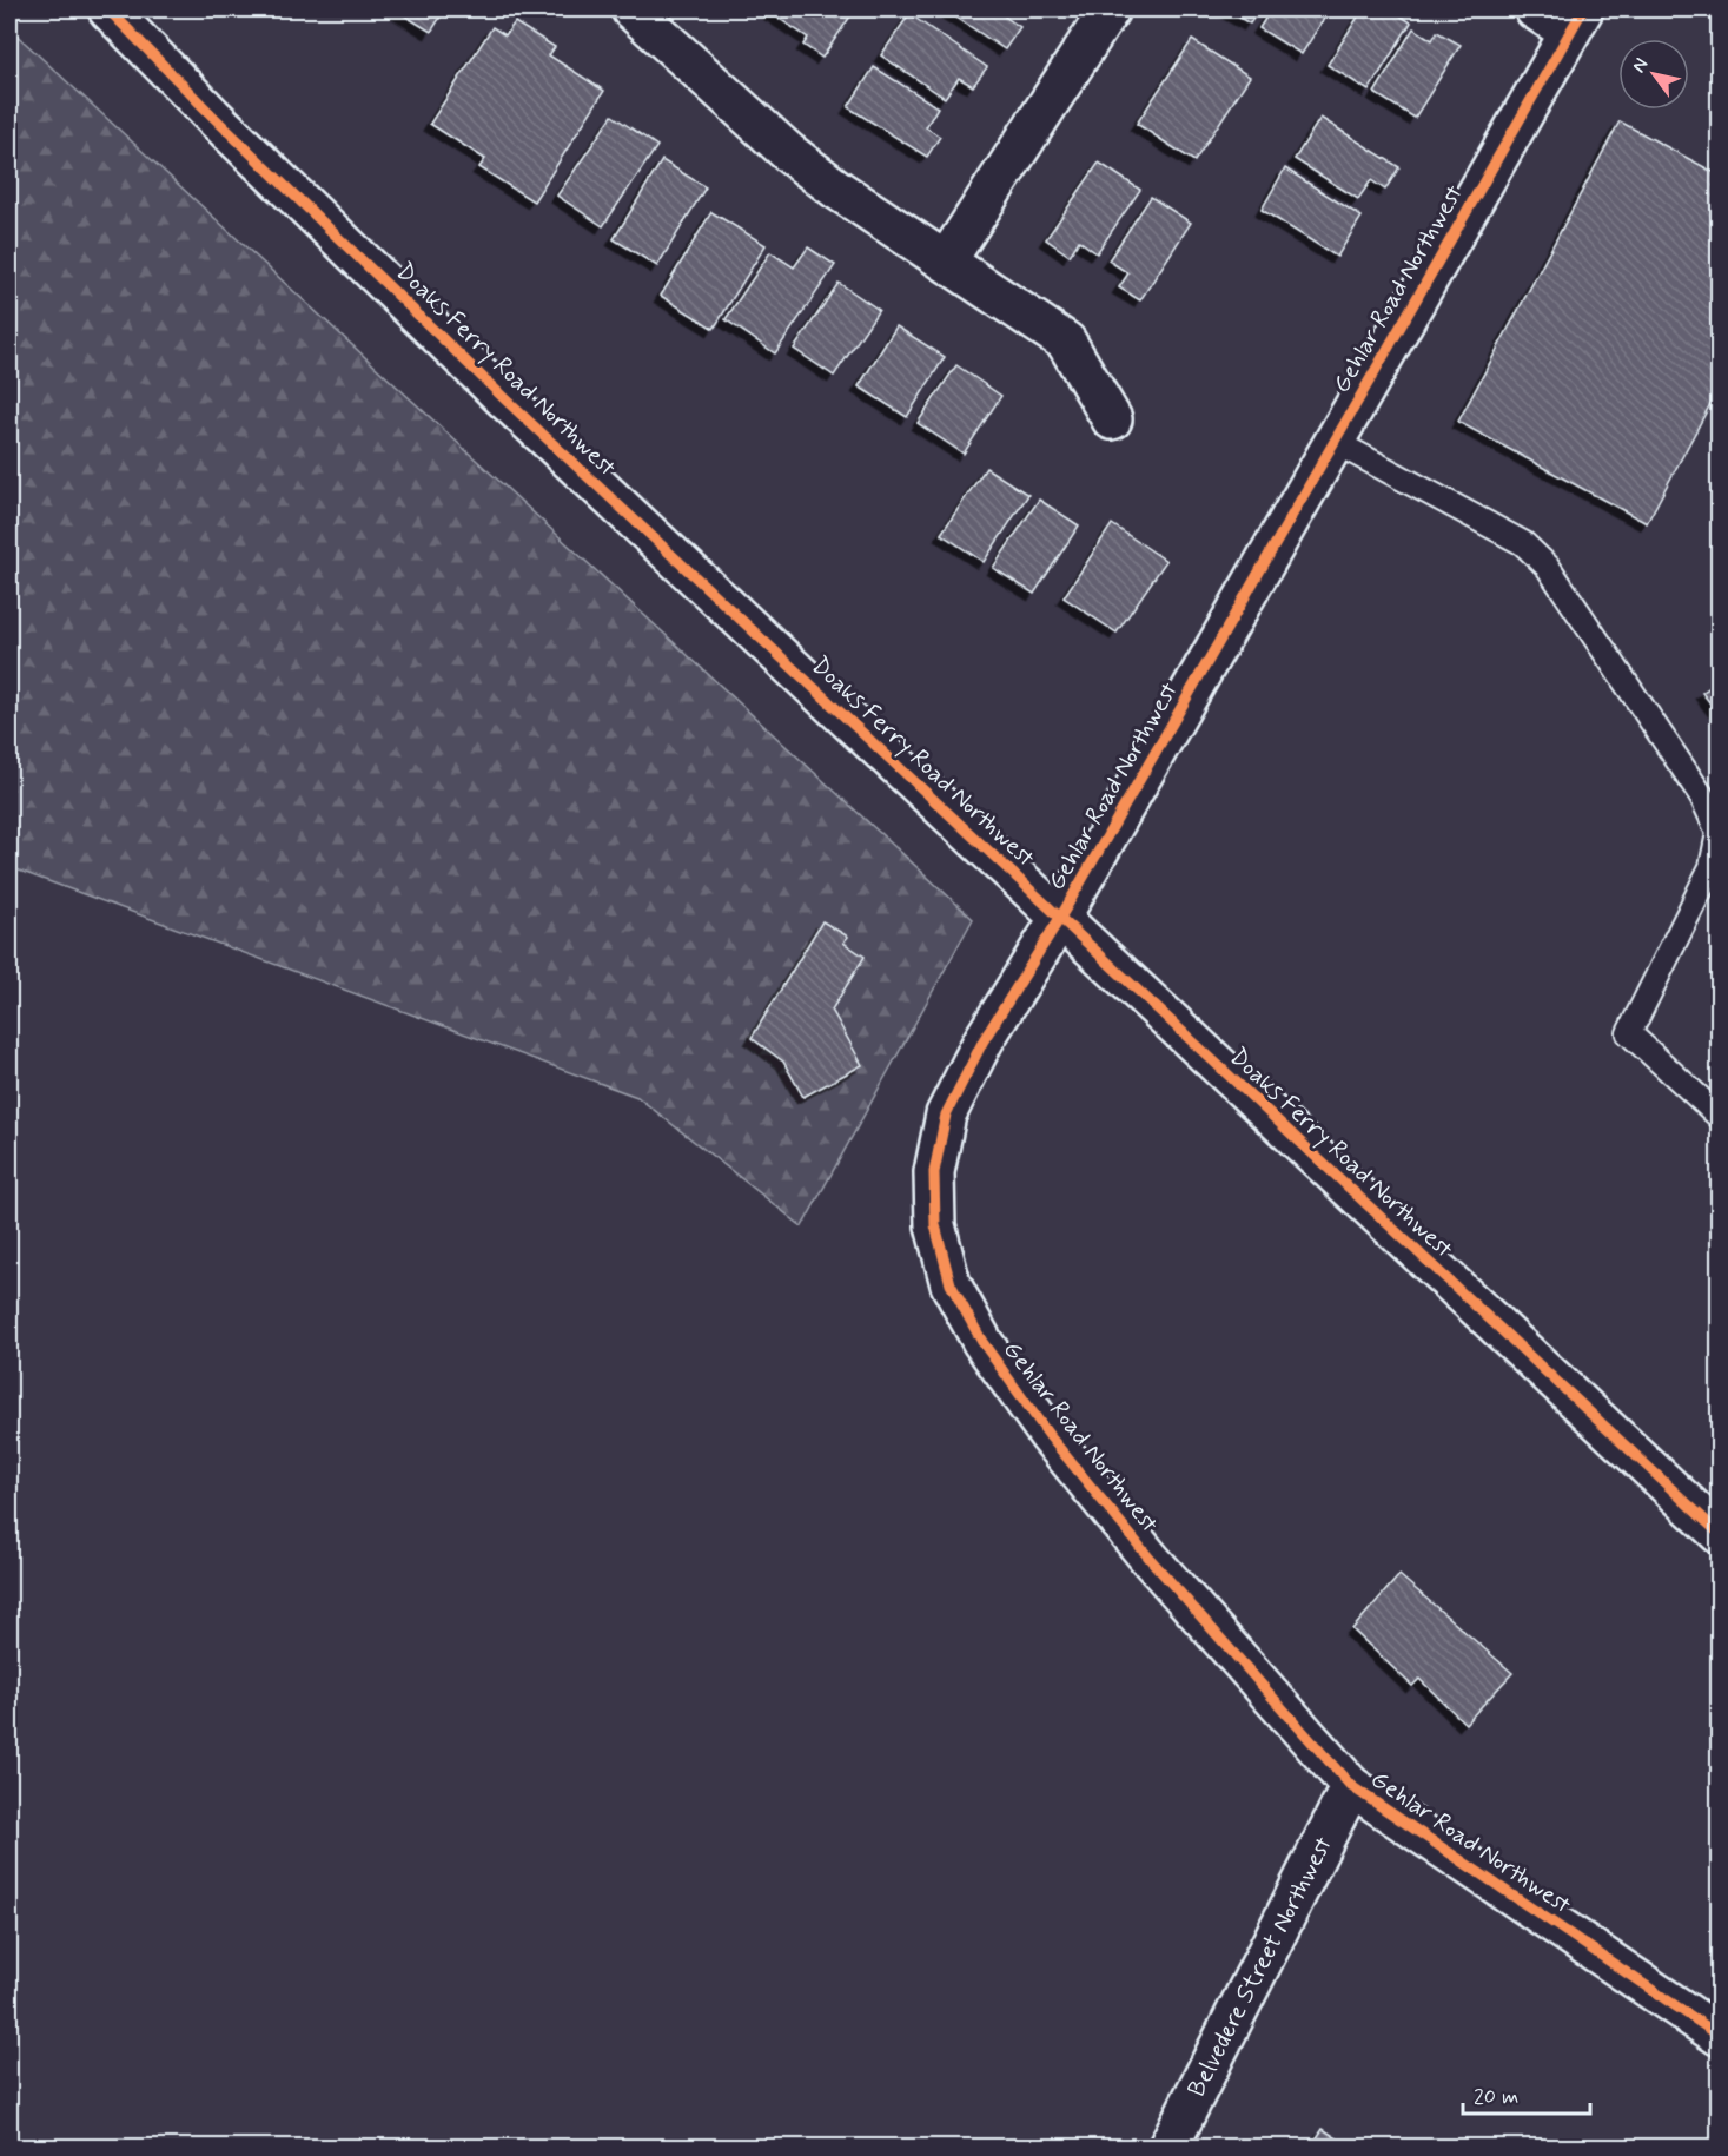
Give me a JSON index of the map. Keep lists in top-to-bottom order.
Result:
{
  "streets": {
    "street": ["Gehlar Road Northwest", "Doaks Ferry Road Northwest", "Belvedere Street Northwest"]
  },
  "crossings": [
    ["Gehlar Road Northwest", "Doaks Ferry Road Northwest"],
    ["Gehlar Road Northwest", "Belvedere Street Northwest"]
  ],
  "scale_bar": "20 m",
  "north": "top left"
}
